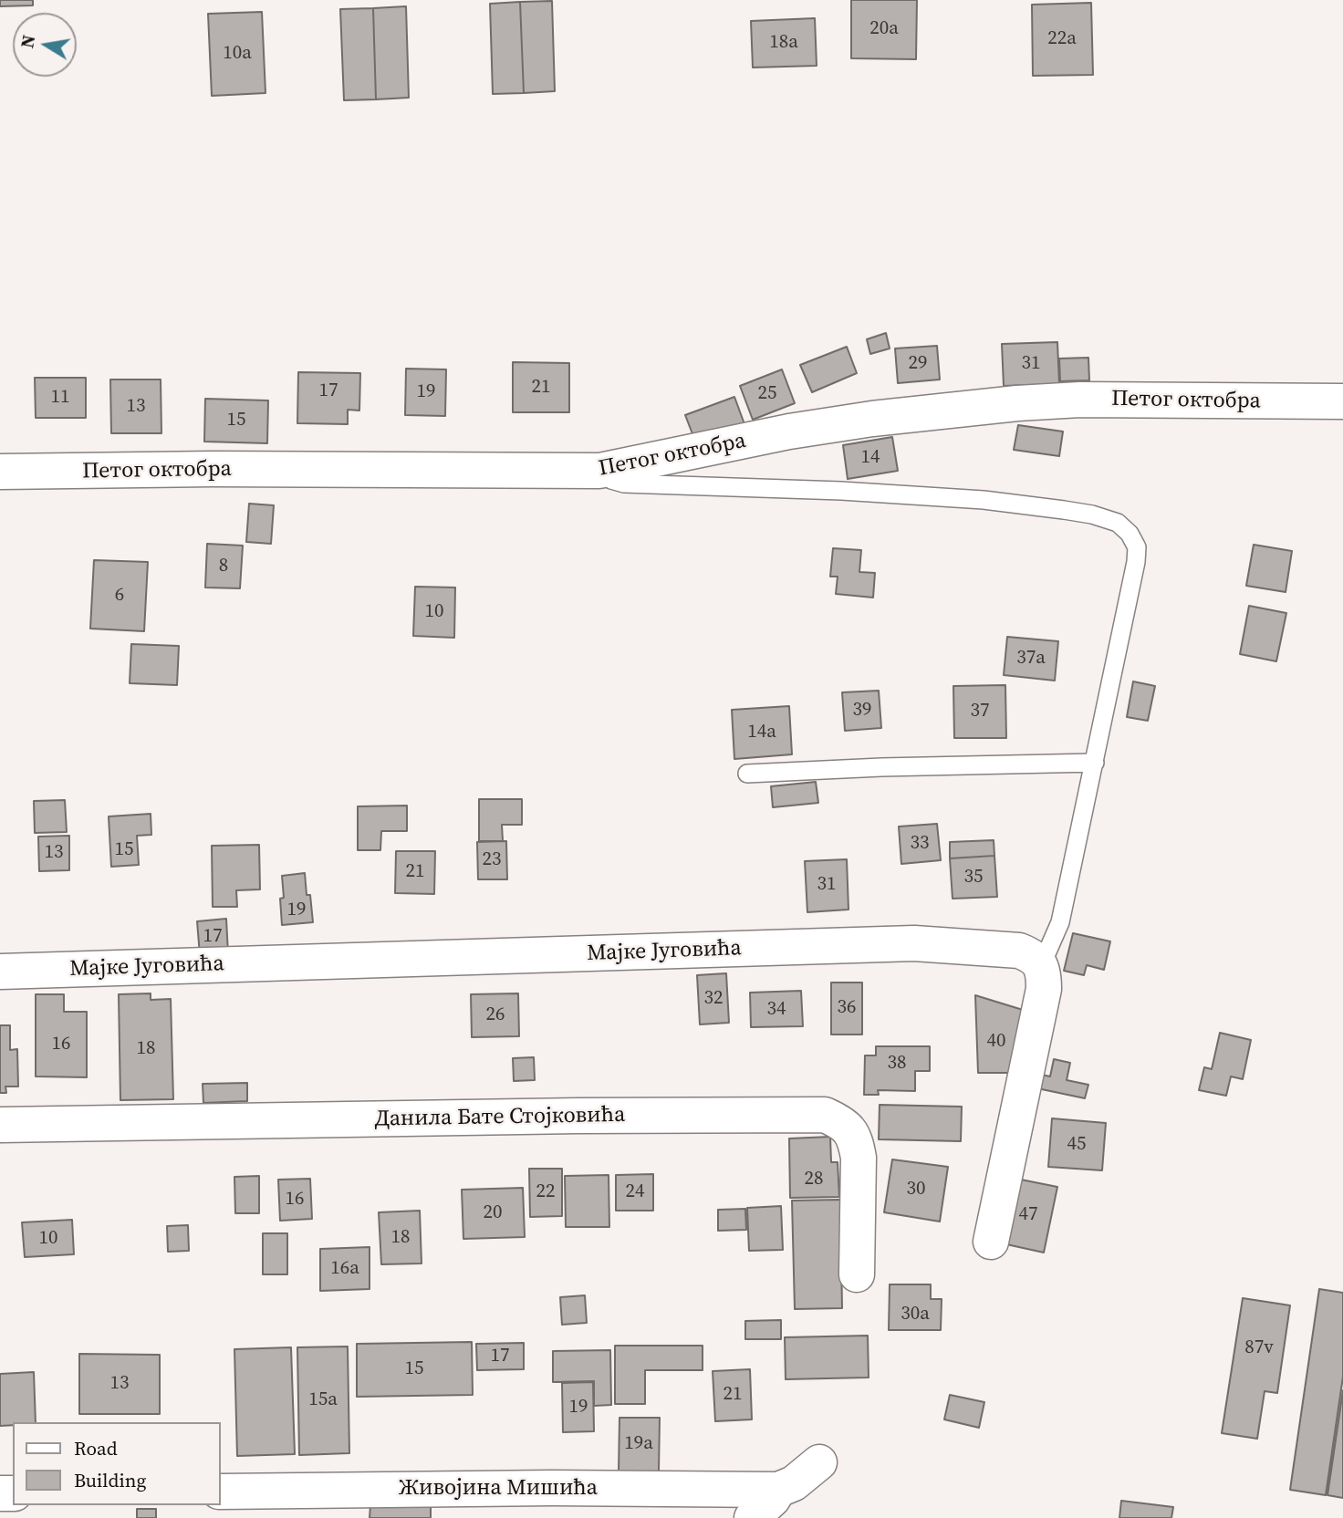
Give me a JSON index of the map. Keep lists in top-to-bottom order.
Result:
{
  "streets": {
    "street": [
      "Петог октобра",
      "Мајке Југовића",
      "Данила Бате Стојковића",
      "Живојина Мишића"
    ]
  },
  "house_numbers": [
    "20a",
    "22a",
    "18a",
    "10a",
    "29",
    "31",
    "21",
    "17",
    "19",
    "25",
    "11",
    "13",
    "15",
    "14",
    "8",
    "6",
    "10",
    "37a",
    "39",
    "37",
    "14a",
    "33",
    "15",
    "13",
    "23",
    "21",
    "35",
    "31",
    "19",
    "17",
    "32",
    "36",
    "34",
    "26",
    "40",
    "16",
    "18",
    "38",
    "45",
    "28",
    "30",
    "22",
    "24",
    "16",
    "20",
    "47",
    "18",
    "10",
    "16a",
    "30a",
    "87v",
    "17",
    "15",
    "13",
    "21",
    "15a",
    "19",
    "19a"
  ],
  "legend": ["Road", "Building"],
  "north": "left"
}
